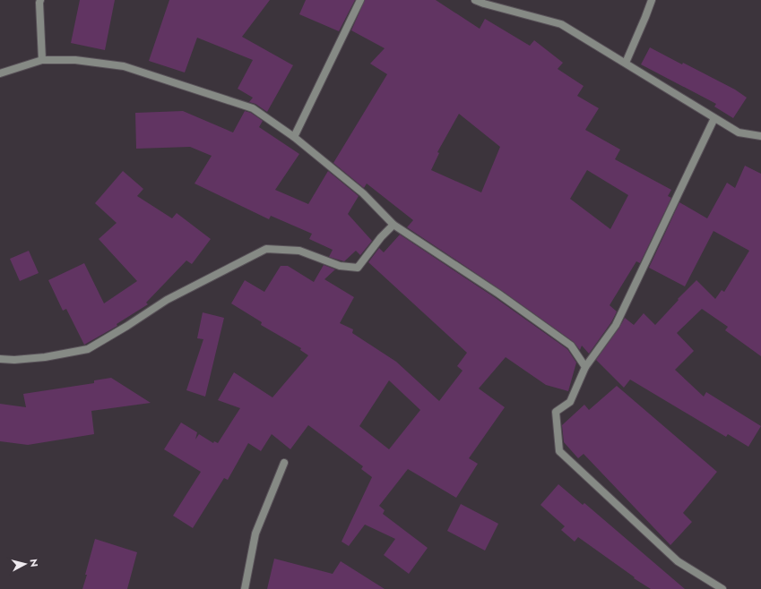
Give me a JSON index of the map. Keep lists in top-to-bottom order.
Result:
{
  "north": "right"
}
